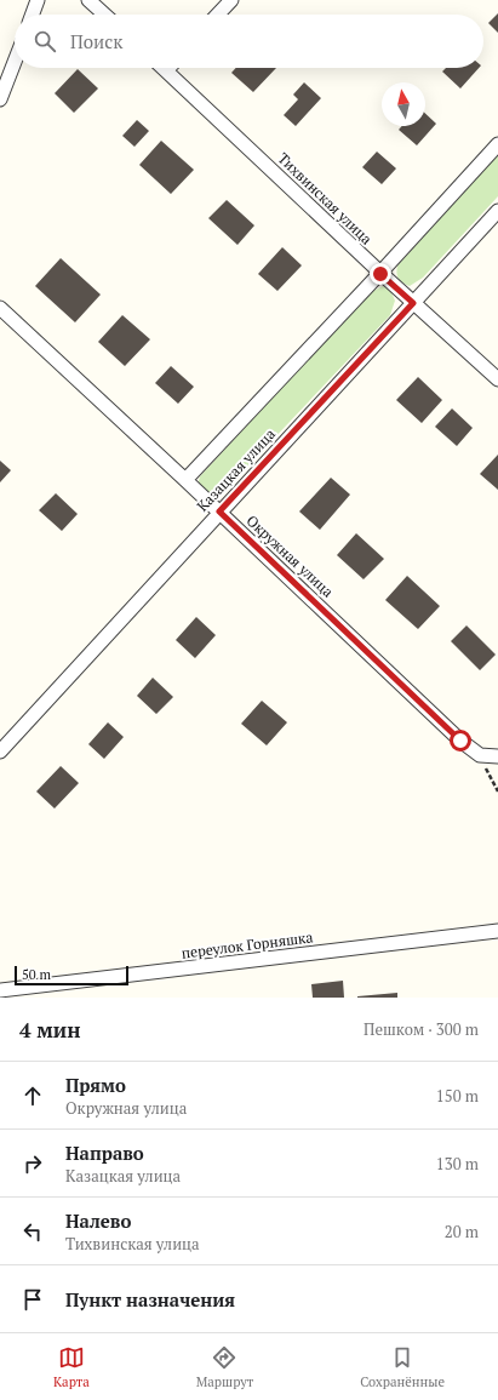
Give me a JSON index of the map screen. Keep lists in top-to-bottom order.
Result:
{
  "streets": {
    "street": [
      "Тихвинская улица",
      "Казацкая улица",
      "Окружная улица",
      "переулок Горняшка"
    ]
  },
  "crossings": [
    ["Тихвинская улица", "Казацкая улица"],
    ["Казацкая улица", "Окружная улица"]
  ],
  "scale_bar": "50 m",
  "north": "top",
  "page": {
    "search": "Поиск",
    "scale": "50 m",
    "heading": ["4 мин", "Пешком · 300 m"],
    "list": [
      ["Прямо", "Окружная улица", "150 m"],
      ["Направо", "Казацкая улица", "130 m"],
      ["Налево", "Тихвинская улица", "20 m"],
      "Пункт назначения"
    ],
    "nav": ["Карта", "Маршрут", "Сохранённые"]
  }
}
